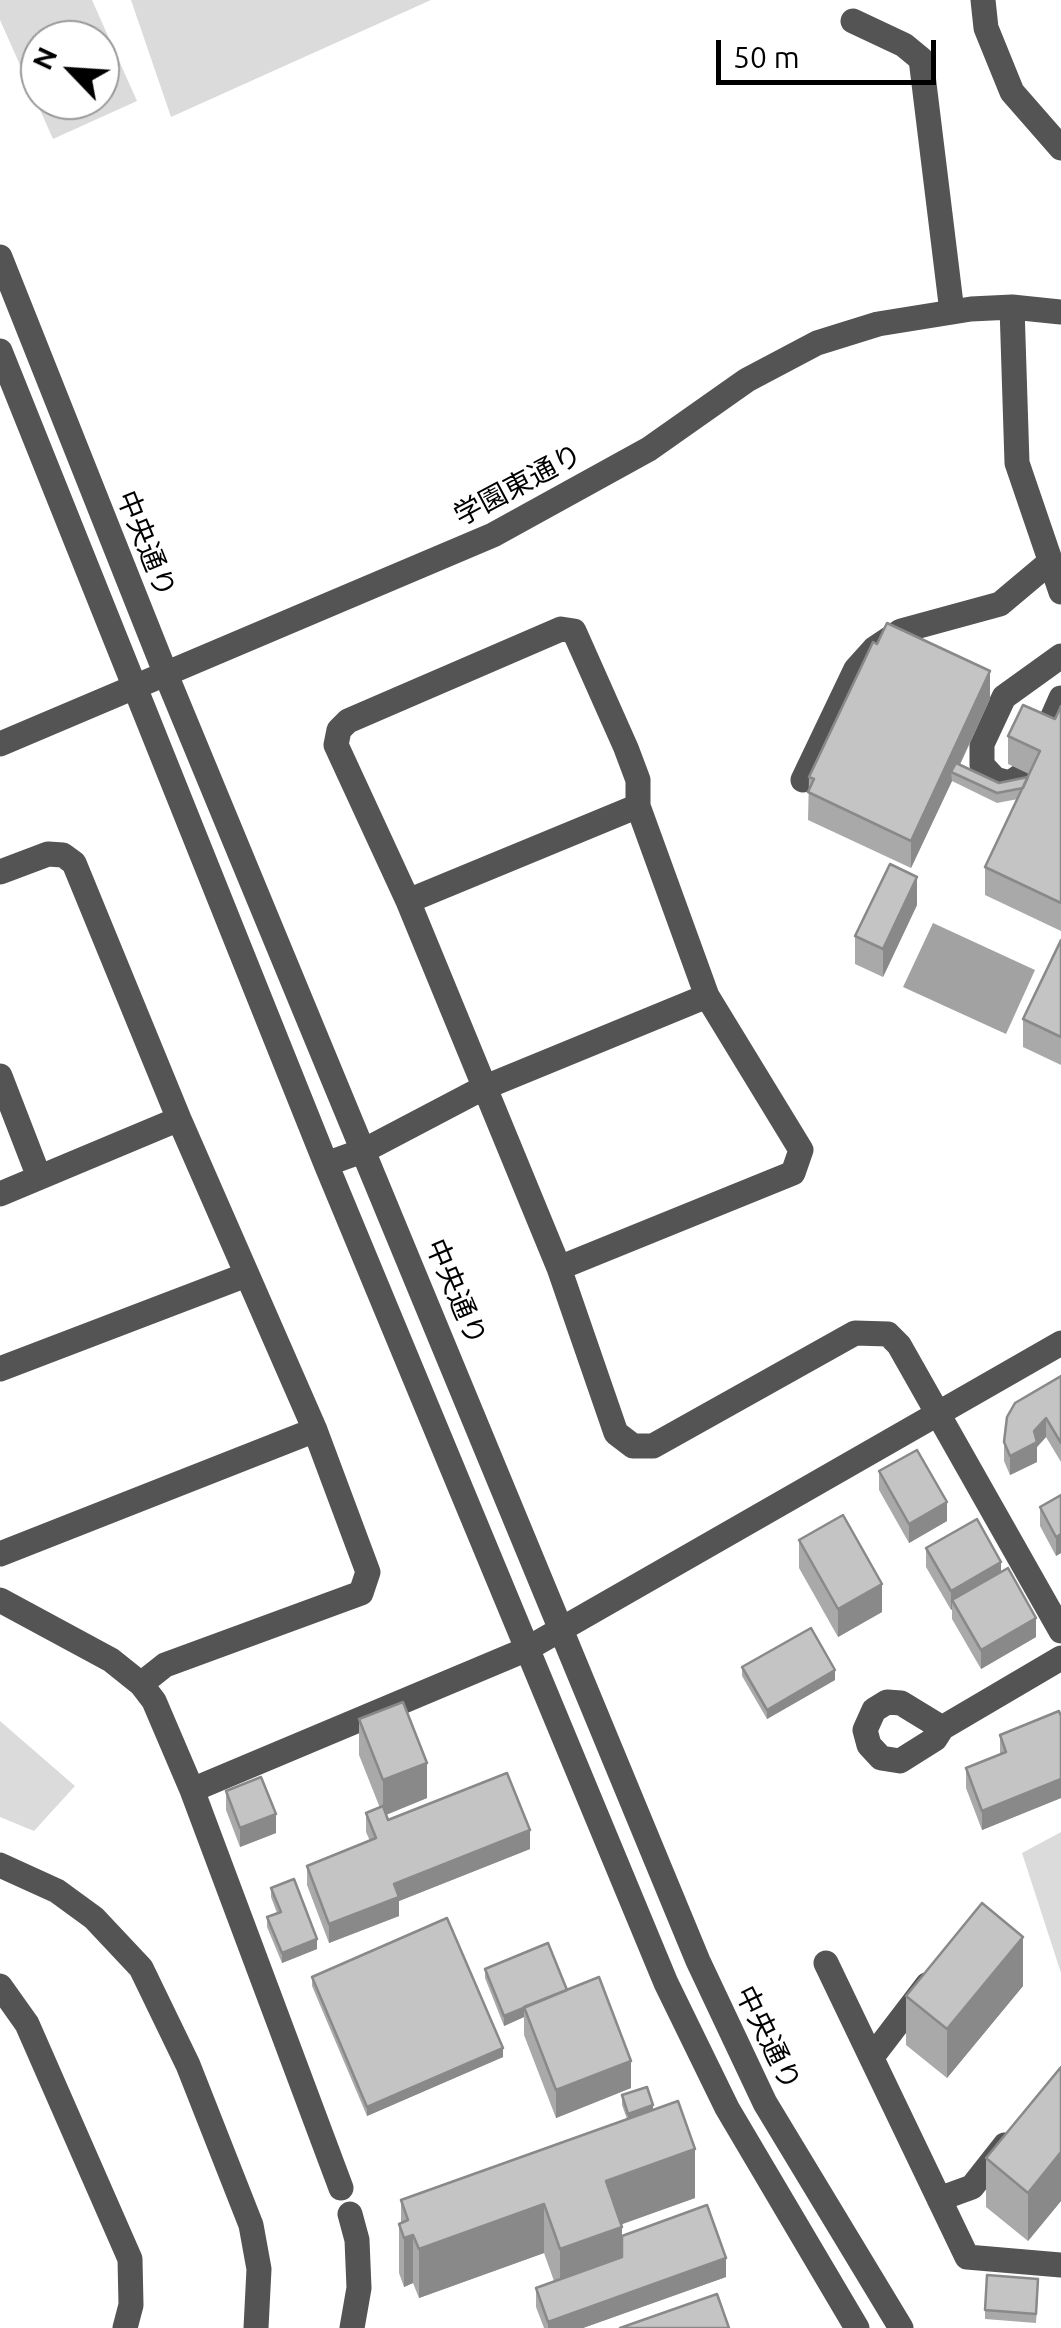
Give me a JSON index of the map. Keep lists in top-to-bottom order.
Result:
{
  "streets": {
    "street": ["学園東通り", "中央通り"]
  },
  "crossings": [
    ["学園東通り", "中央通り"]
  ],
  "scale_bar": "50 m",
  "north": "top left"
}
